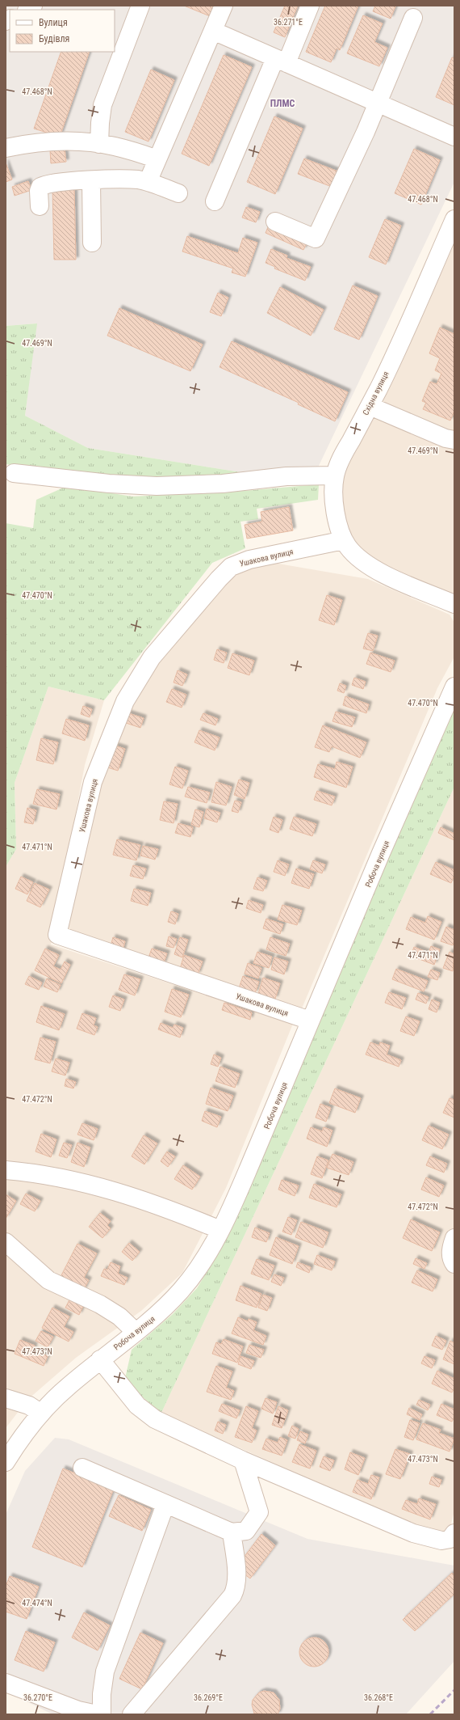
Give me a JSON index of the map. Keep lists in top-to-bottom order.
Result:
{
  "streets": {
    "street": ["Східна вулиця", "Ушакова вулиця", "Робоча вулиця"]
  },
  "crossings": [
    ["Східна вулиця", "Ушакова вулиця"],
    ["Ушакова вулиця", "Робоча вулиця"]
  ],
  "districts": ["ПЛМС"],
  "legend": ["Вулиця", "Будівля"],
  "coordinates": [
    "36.271°E",
    "47.468°N",
    "47.469°N",
    "47.470°N",
    "47.471°N",
    "47.472°N",
    "47.473°N",
    "47.474°N",
    "36.270°E",
    "36.269°E",
    "36.268°E"
  ]
}
